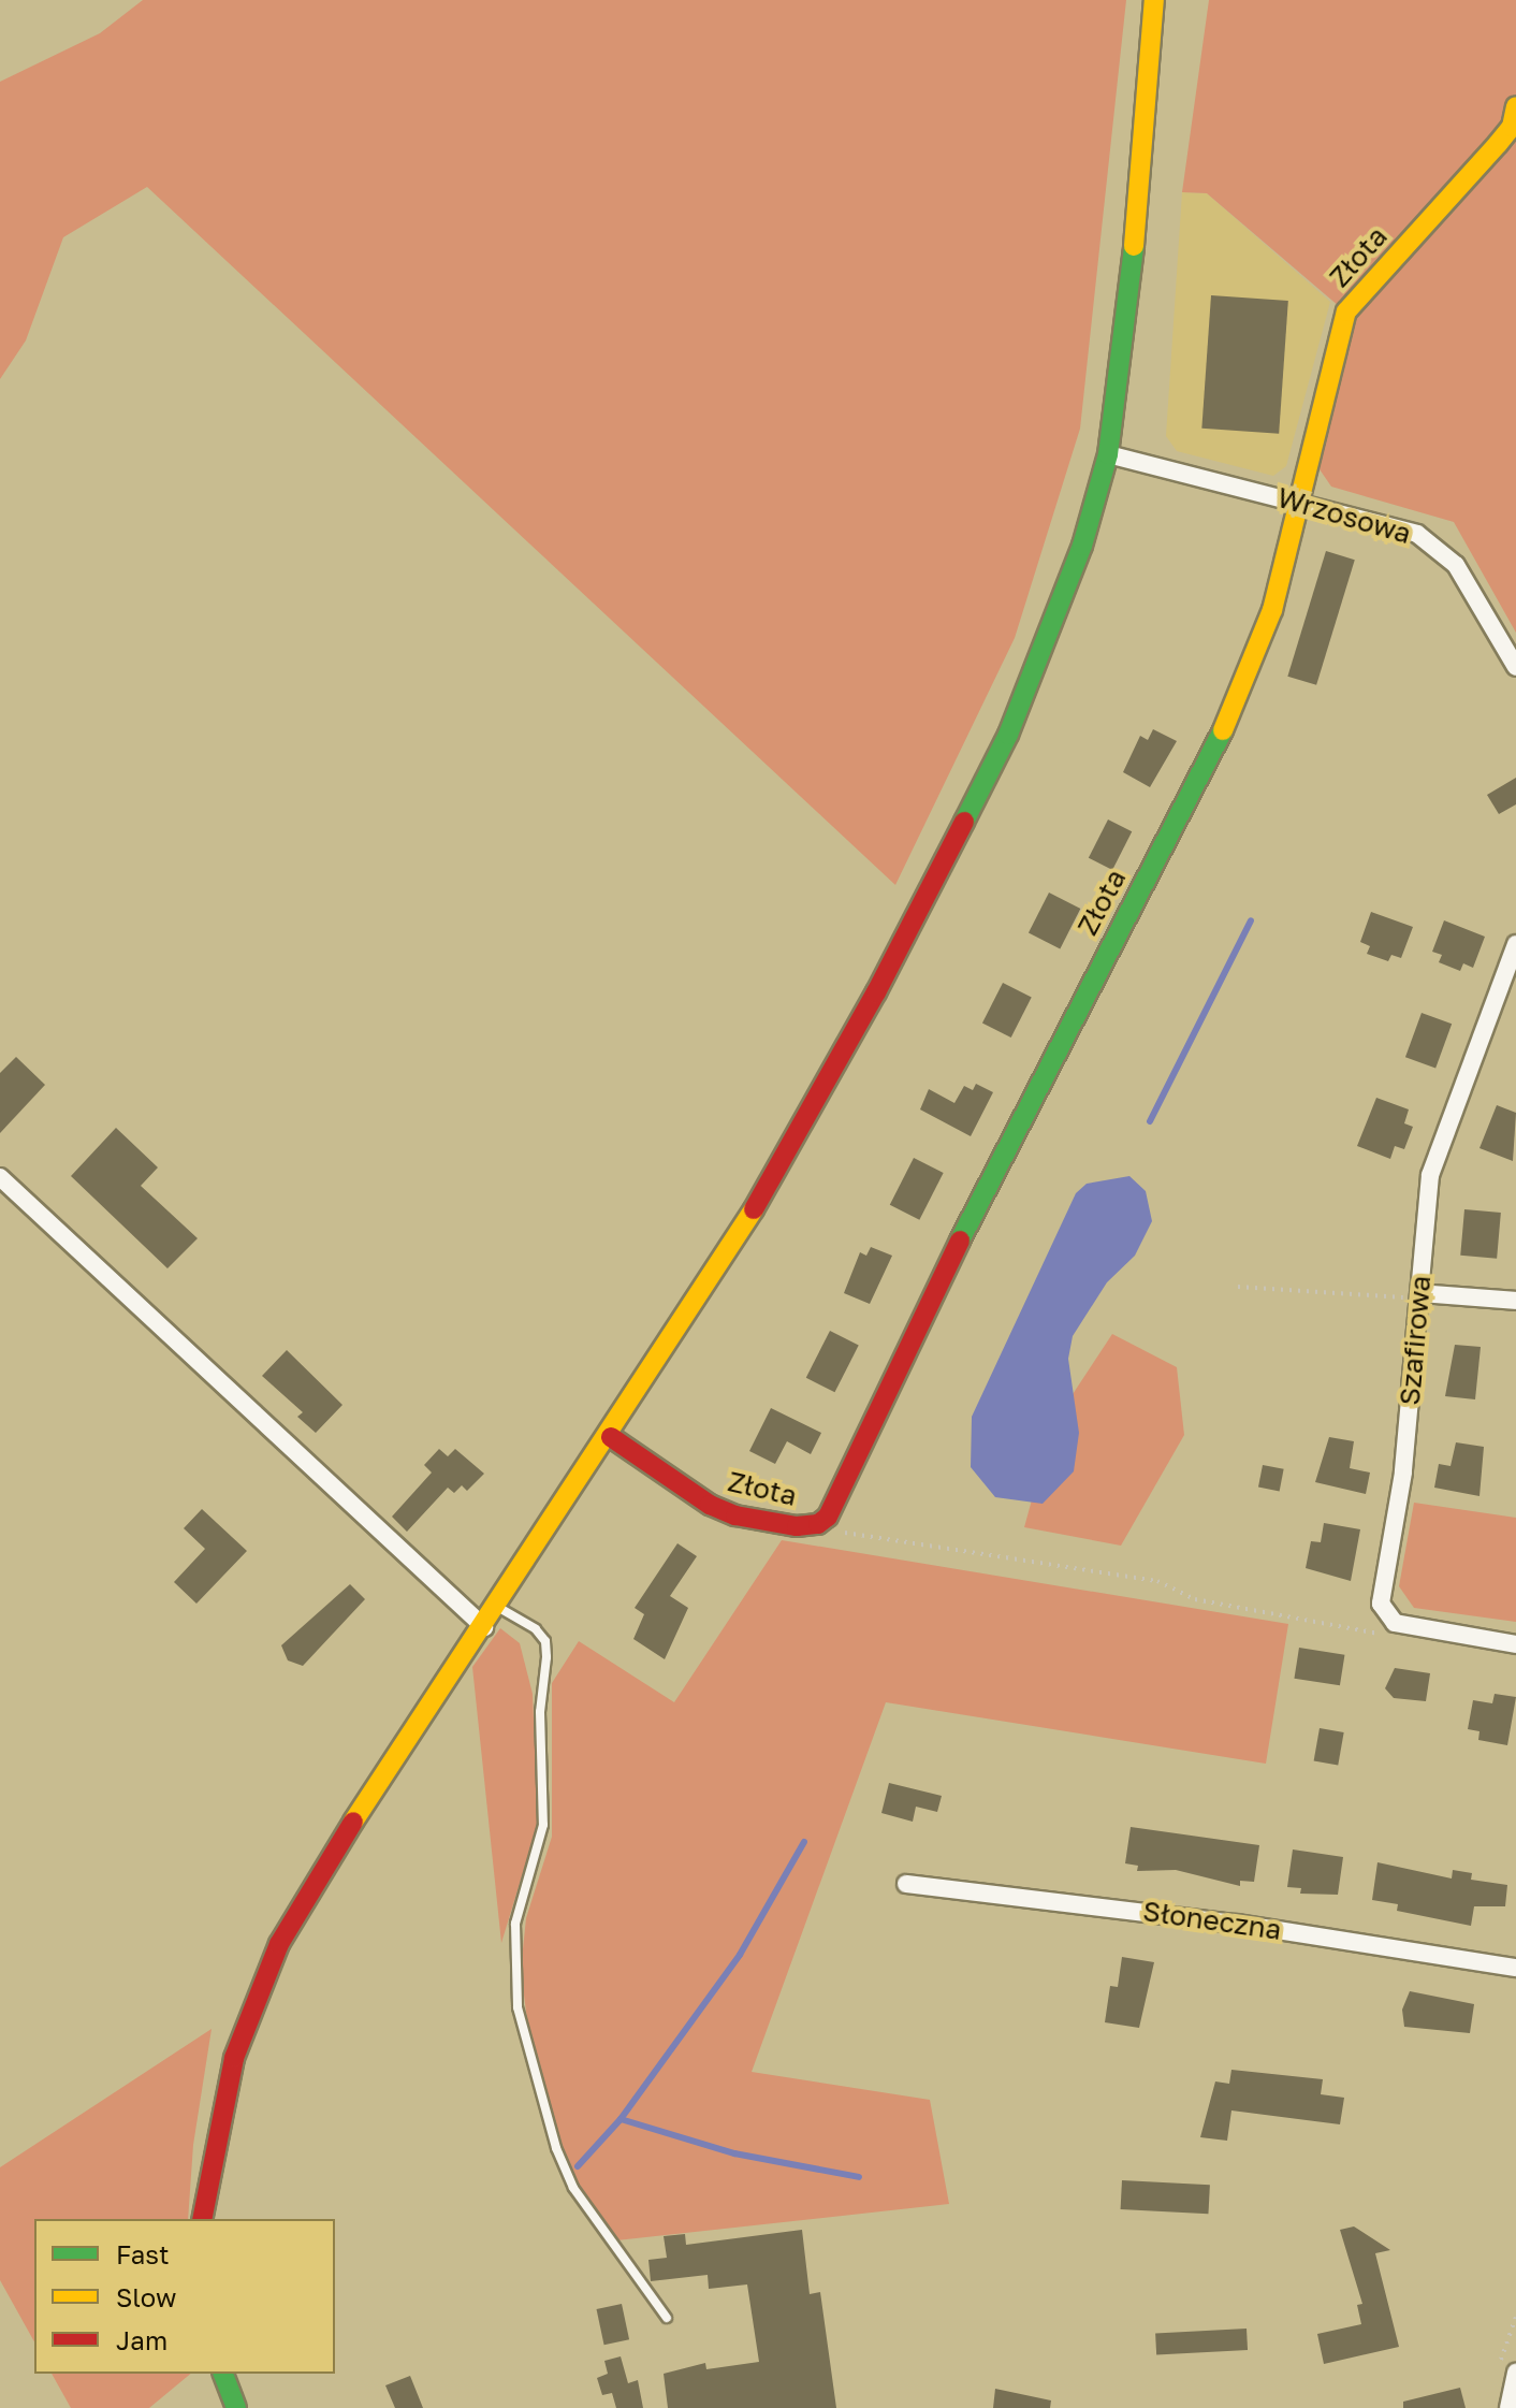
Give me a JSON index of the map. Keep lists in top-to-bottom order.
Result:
{
  "streets": {
    "street": [
      "Złota",
      "Wrzosowa",
      "Szafirowa",
      "Słoneczna"
    ]
  },
  "crossings": [
    ["Złota", "Wrzosowa"]
  ],
  "legend": ["Fast", "Slow", "Jam"]
}
